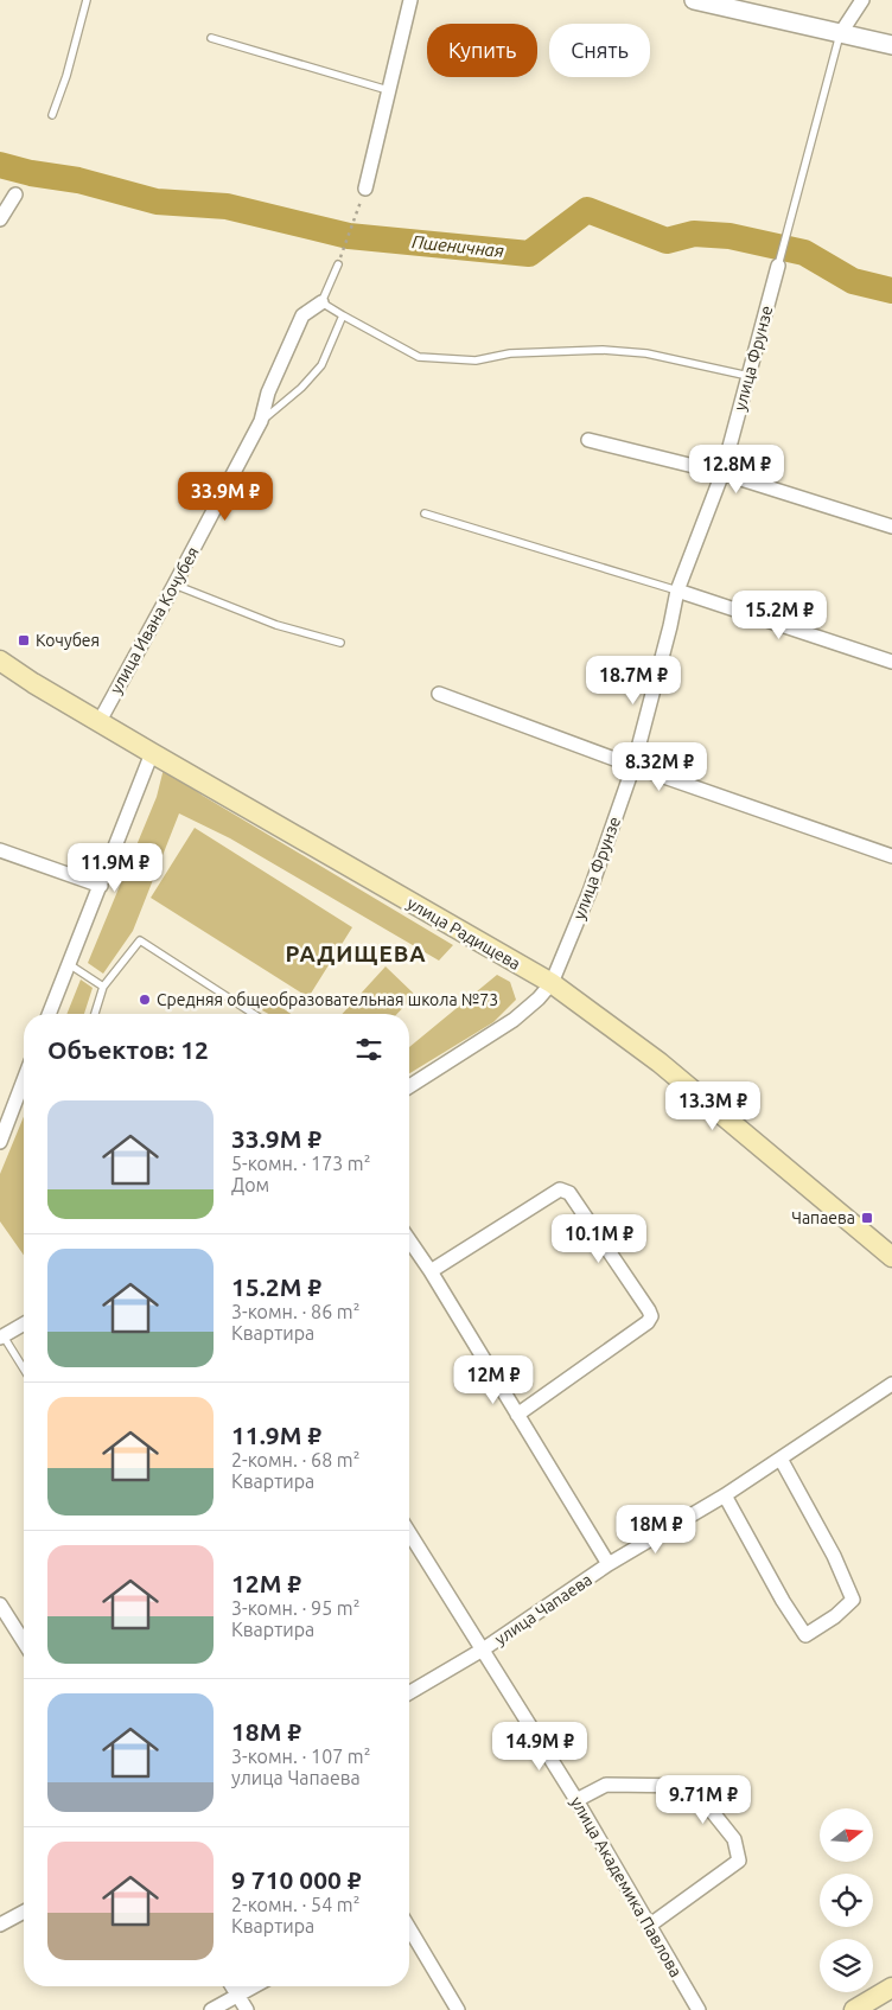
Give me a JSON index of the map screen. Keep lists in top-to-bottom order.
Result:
{
  "streets": {
    "main road": ["улица Радищева"],
    "street": [
      "улица Фрунзе",
      "улица Ивана Кочубея",
      "улица Чапаева",
      "улица Академика Павлова"
    ]
  },
  "crossings": [
    ["улица Фрунзе", "улица Радищева"],
    ["улица Ивана Кочубея", "улица Радищева"],
    ["улица Чапаева", "улица Академика Павлова"]
  ],
  "districts": ["РАДИЩЕВА"],
  "water": ["Пшеничная"],
  "places": {
    "transit": ["Кочубея", "Чапаева"],
    "other": ["Средняя общеобразовательная школа №73"]
  },
  "north": "right",
  "page": {
    "chip": ["Купить", "Снять"],
    "price": [
      "12.8M ₽",
      "33.9M ₽",
      "15.2M ₽",
      "18.7M ₽",
      "8.32M ₽",
      "11.9M ₽",
      "13.3M ₽",
      "10.1M ₽",
      "12M ₽",
      "18M ₽",
      "14.9M ₽",
      "9.71M ₽"
    ],
    "heading": "Объектов: 12",
    "list": [
      {
        "name": "33.9M ₽",
        "note": "5-комн. · 173 m² · Дом"
      },
      {
        "name": "15.2M ₽",
        "note": "3-комн. · 86 m² · Квартира"
      },
      {
        "name": "11.9M ₽",
        "note": "2-комн. · 68 m² · Квартира"
      },
      {
        "name": "12M ₽",
        "note": "3-комн. · 95 m² · Квартира"
      },
      {
        "name": "18M ₽",
        "note": "3-комн. · 107 m² · улица Чапаева"
      },
      {
        "name": "9 710 000 ₽",
        "note": "2-комн. · 54 m² · Квартира"
      }
    ]
  }
}
